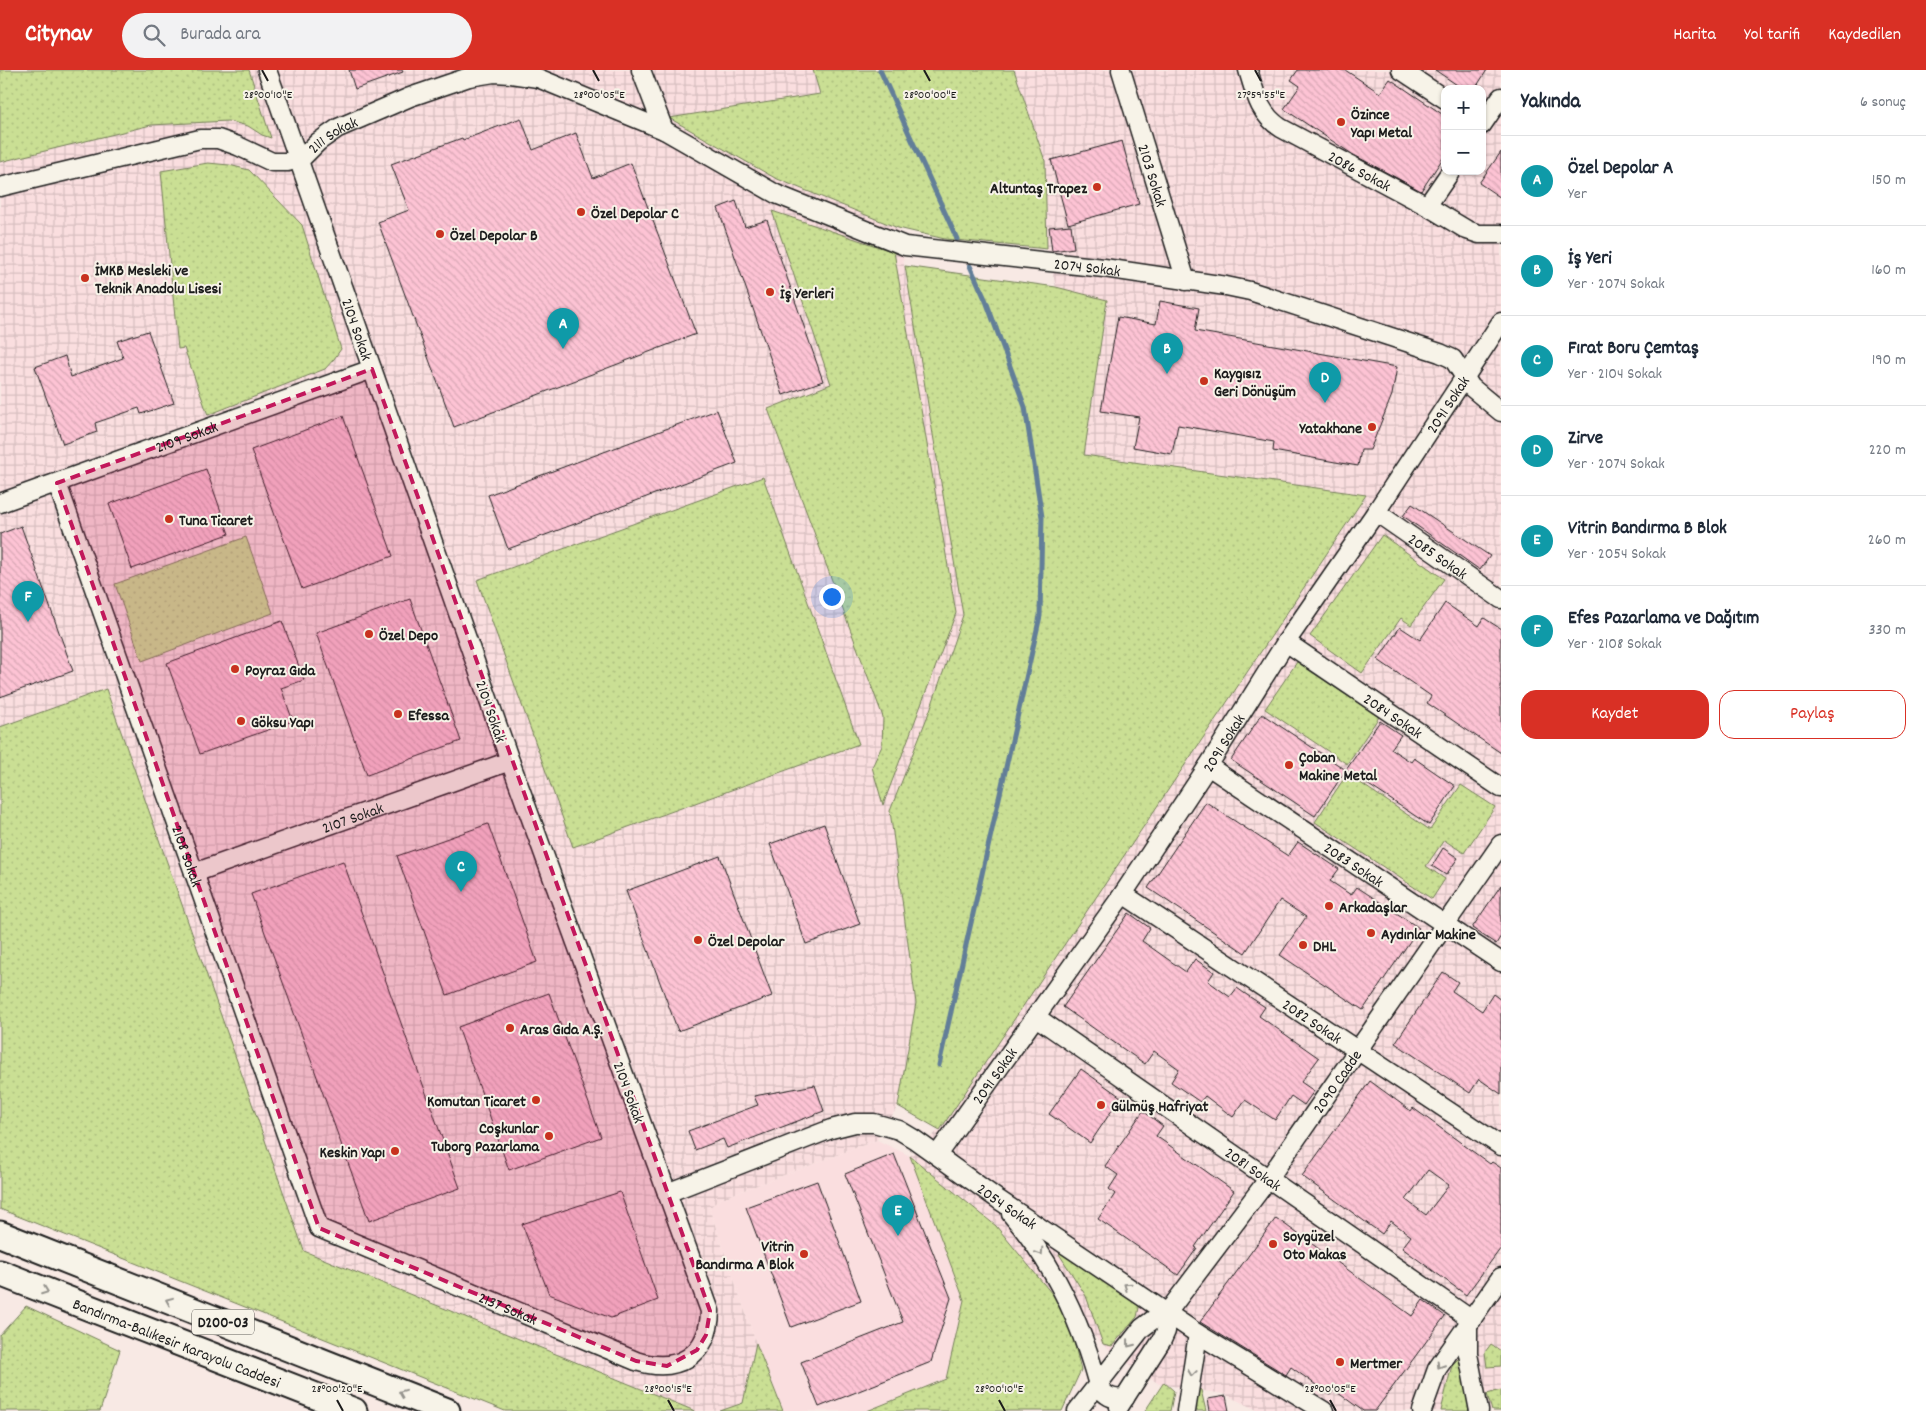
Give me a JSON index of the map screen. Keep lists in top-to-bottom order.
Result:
{
  "streets": {
    "highway": ["D200-03", "Bandırma-Balıkesir Karayolu Caddesi"],
    "street": [
      "2111 Sokak",
      "2086 Sokak",
      "2103 Sokak",
      "2074 Sokak",
      "2104 Sokak",
      "2091 Sokak",
      "2109 Sokak",
      "2085 Sokak",
      "2084 Sokak",
      "2107 Sokak",
      "2108 Sokak",
      "2083 Sokak",
      "2082 Sokak",
      "2090 Cadde",
      "2081 Sokak",
      "2054 Sokak",
      "2137 Sokak"
    ]
  },
  "crossings": [
    ["2111 Sokak", "2074 Sokak"],
    ["2111 Sokak", "2104 Sokak"],
    ["2103 Sokak", "2074 Sokak"],
    ["2074 Sokak", "2091 Sokak"],
    ["2104 Sokak", "2109 Sokak"],
    ["2104 Sokak", "2107 Sokak"],
    ["2104 Sokak", "2054 Sokak"],
    ["2104 Sokak", "2137 Sokak"],
    ["2091 Sokak", "2085 Sokak"],
    ["2091 Sokak", "2084 Sokak"],
    ["2091 Sokak", "2083 Sokak"],
    ["2091 Sokak", "2082 Sokak"],
    ["2091 Sokak", "2081 Sokak"],
    ["2091 Sokak", "2054 Sokak"],
    ["2109 Sokak", "2108 Sokak"],
    ["2107 Sokak", "2108 Sokak"],
    ["2108 Sokak", "2137 Sokak"],
    ["2083 Sokak", "2090 Cadde"],
    ["2082 Sokak", "2090 Cadde"],
    ["2090 Cadde", "2081 Sokak"],
    ["2090 Cadde", "2054 Sokak"]
  ],
  "places": [
    "Özince Yapı Metal",
    "Altuntaş Trapez",
    "Özel Depolar C",
    "Özel Depolar B",
    "İMKB Mesleki ve Teknik Anadolu Lisesi",
    "İş Yerleri",
    "Kaygısız Geri Dönüşüm",
    "Yatakhane",
    "Tuna Ticaret",
    "Özel Depo",
    "Poyraz Gıda",
    "Efessa",
    "Göksu Yapı",
    "Çoban Makine Metal",
    "Arkadaşlar",
    "Aydınlar Makine",
    "Özel Depolar",
    "DHL",
    "Aras Gıda A.Ş.",
    "Komutan Ticaret",
    "Gülmüş Hafriyat",
    "Coşkunlar Tuborg Pazarlama",
    "Keskin Yapı",
    "Soygüzel Oto Makas",
    "Vitrin Bandırma A Blok",
    "Mertmer"
  ],
  "page": {
    "header": "Citynav",
    "search": "Burada ara",
    "nav": ["Harita", "Yol tarifi", "Kaydedilen"],
    "heading": ["Yakında", "6 sonuç"],
    "map_buttons": ["+", "−"],
    "list": [
      {
        "mark": "A",
        "name": "Özel Depolar A",
        "note": "Yer",
        "value": "150 m"
      },
      {
        "mark": "B",
        "name": "İş Yeri",
        "note": "Yer · 2074 Sokak",
        "value": "160 m"
      },
      {
        "mark": "C",
        "name": "Fırat Boru Çemtaş",
        "note": "Yer · 2104 Sokak",
        "value": "190 m"
      },
      {
        "mark": "D",
        "name": "Zirve",
        "note": "Yer · 2074 Sokak",
        "value": "220 m"
      },
      {
        "mark": "E",
        "name": "Vitrin Bandırma B Blok",
        "note": "Yer · 2054 Sokak",
        "value": "260 m"
      },
      {
        "mark": "F",
        "name": "Efes Pazarlama ve Dağıtım",
        "note": "Yer · 2108 Sokak",
        "value": "330 m"
      }
    ],
    "pins": [
      "A",
      "B",
      "D",
      "F",
      "C",
      "E"
    ],
    "buttons": ["Kaydet", "Paylaş"]
  },
  "coordinates": [
    "28°00'10\"E",
    "28°00'05\"E",
    "28°00'00\"E",
    "27°59'55\"E",
    "28°00'20\"E",
    "28°00'15\"E"
  ]
}
